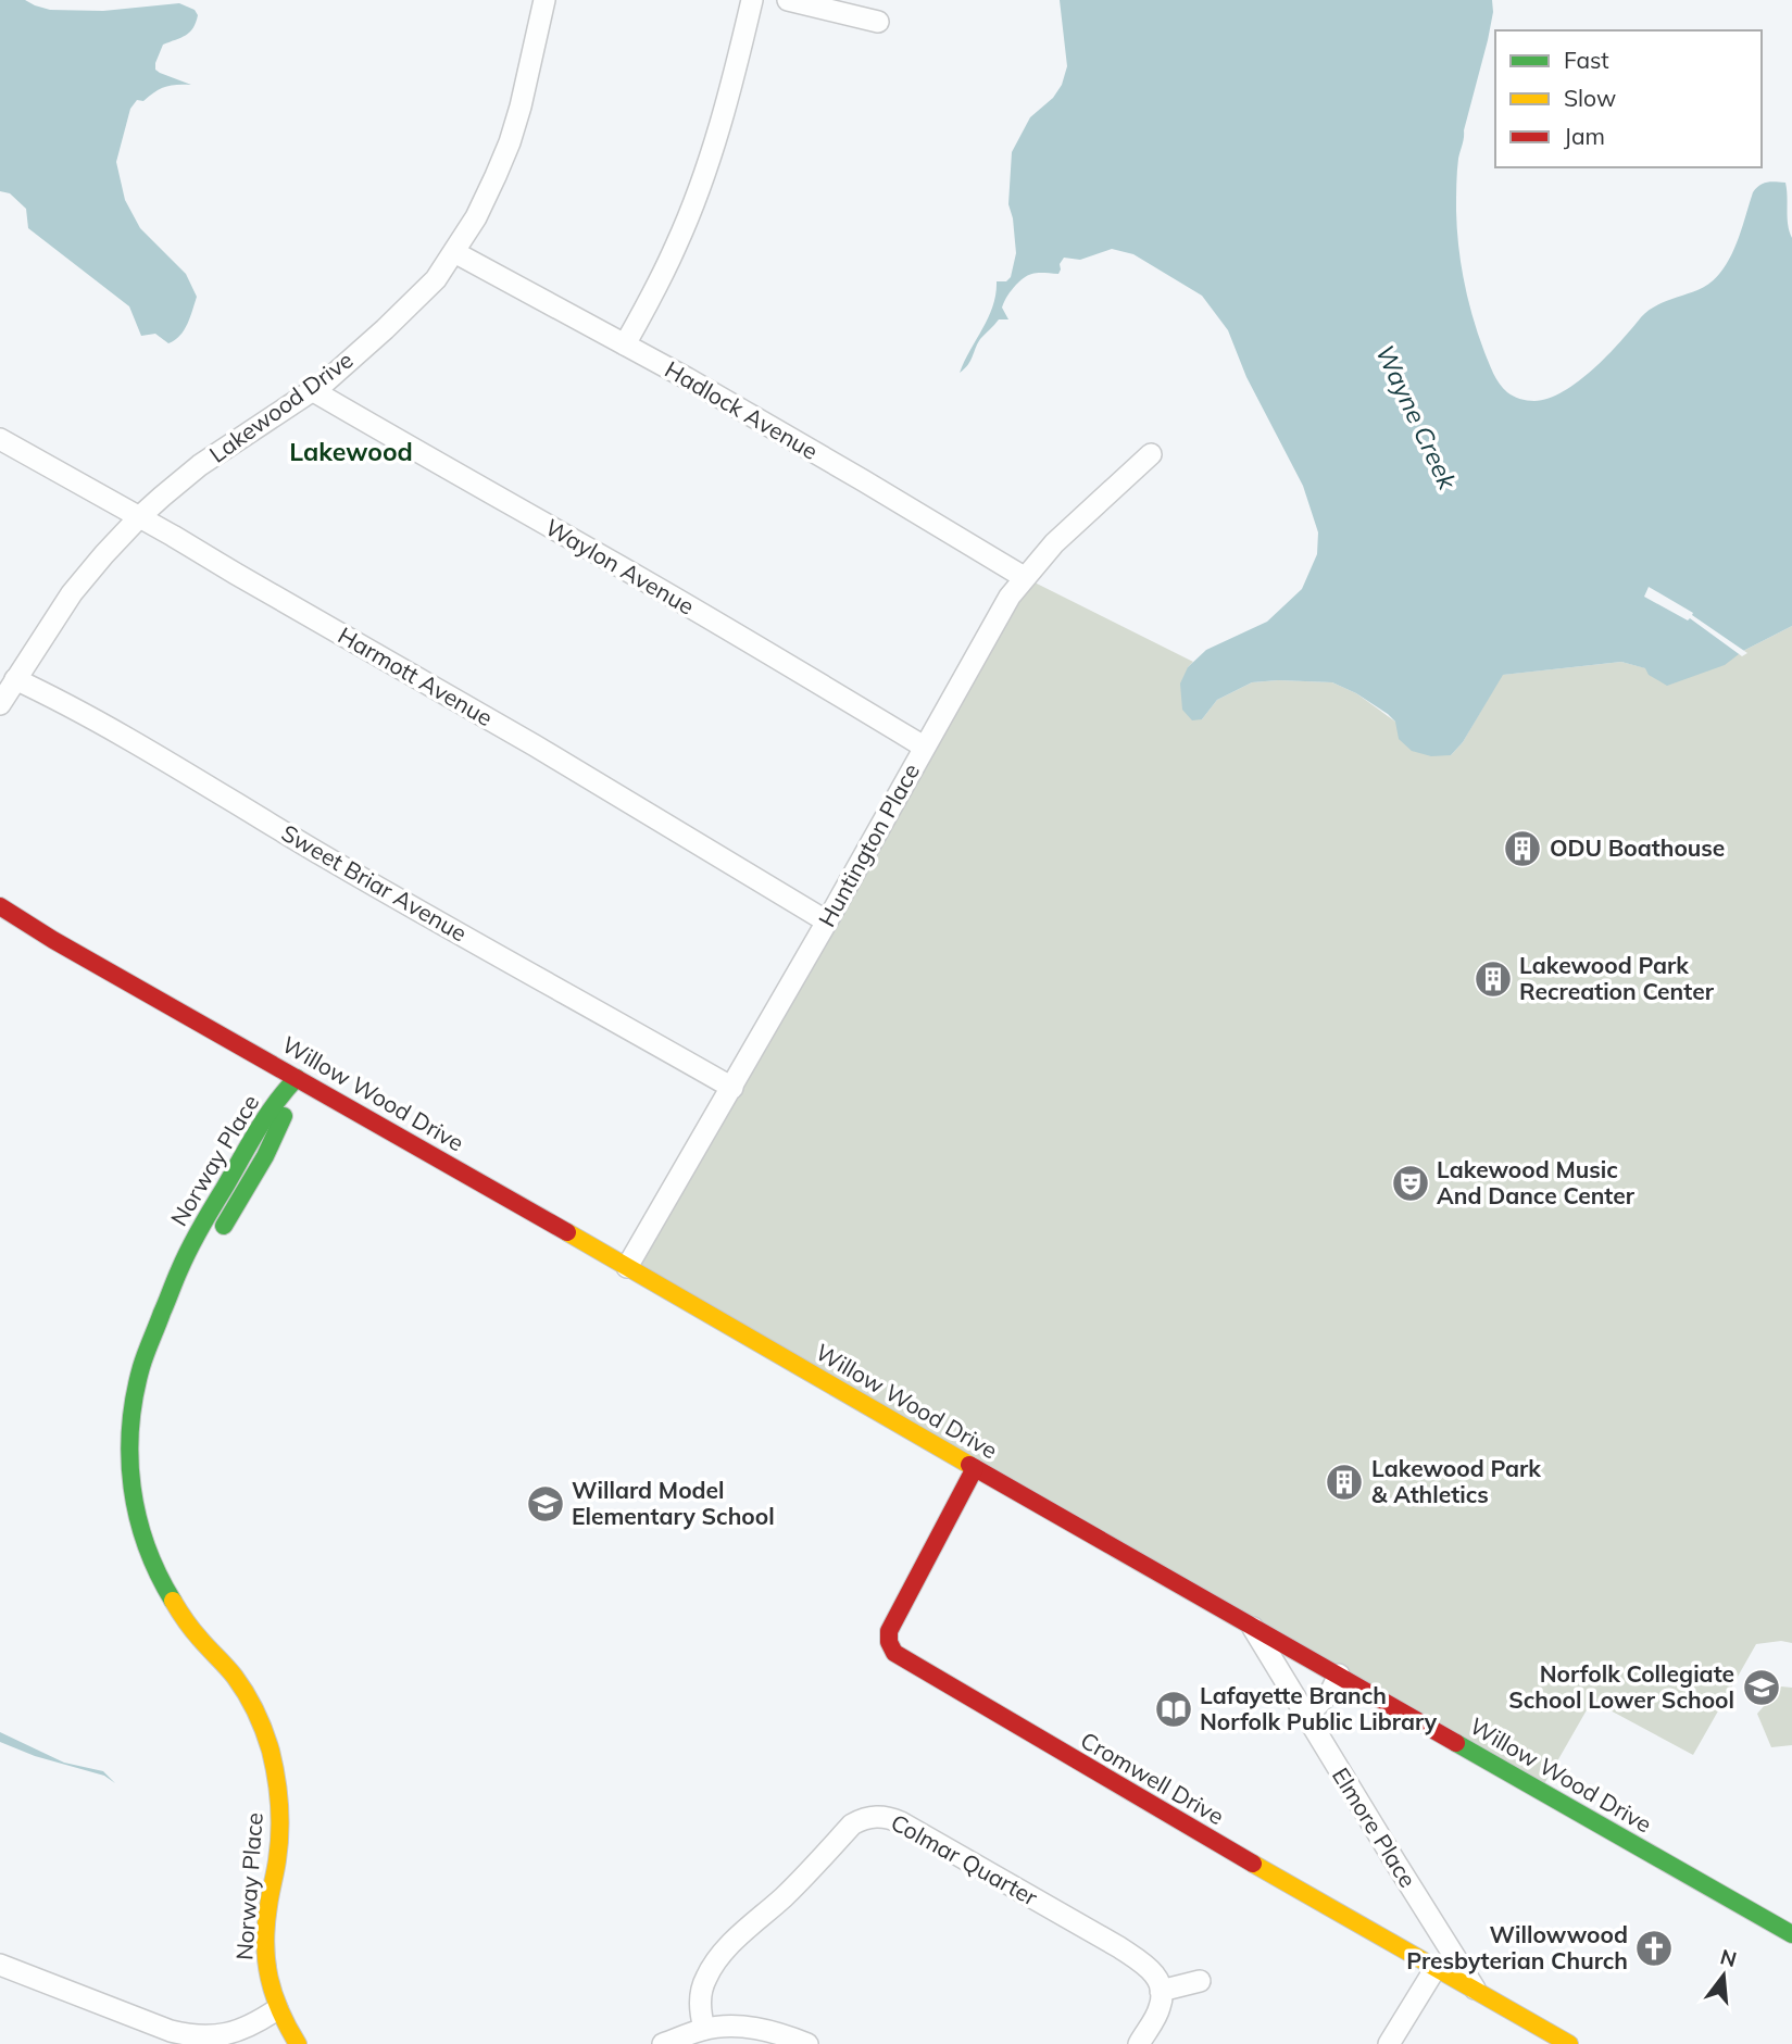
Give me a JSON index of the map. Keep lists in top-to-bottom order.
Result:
{
  "streets": {
    "street": [
      "Lakewood Drive",
      "Hadlock Avenue",
      "Waylon Avenue",
      "Harmott Avenue",
      "Huntington Place",
      "Sweet Briar Avenue",
      "Willow Wood Drive",
      "Norway Place",
      "Cromwell Drive",
      "Elmore Place",
      "Colmar Quarter"
    ]
  },
  "crossings": [
    ["Lakewood Drive", "Hadlock Avenue"],
    ["Lakewood Drive", "Waylon Avenue"],
    ["Lakewood Drive", "Harmott Avenue"],
    ["Lakewood Drive", "Sweet Briar Avenue"],
    ["Hadlock Avenue", "Huntington Place"],
    ["Waylon Avenue", "Huntington Place"],
    ["Harmott Avenue", "Huntington Place"],
    ["Huntington Place", "Sweet Briar Avenue"],
    ["Huntington Place", "Willow Wood Drive"],
    ["Willow Wood Drive", "Norway Place"],
    ["Willow Wood Drive", "Cromwell Drive"],
    ["Willow Wood Drive", "Elmore Place"],
    ["Cromwell Drive", "Elmore Place"]
  ],
  "districts": ["Lakewood"],
  "water": ["Wayne Creek"],
  "places": {
    "building": ["ODU Boathouse", "Lakewood Park Recreation Center", "Lakewood Park & Athletics"],
    "theatre": ["Lakewood Music And Dance Center"],
    "school or university": ["Willard Model Elementary School", "Norfolk Collegiate School Lower School"],
    "library": ["Lafayette Branch Norfolk Public Library"],
    "church": ["Willowwood Presbyterian Church"]
  },
  "legend": ["Fast", "Slow", "Jam"],
  "north": "top"
}
